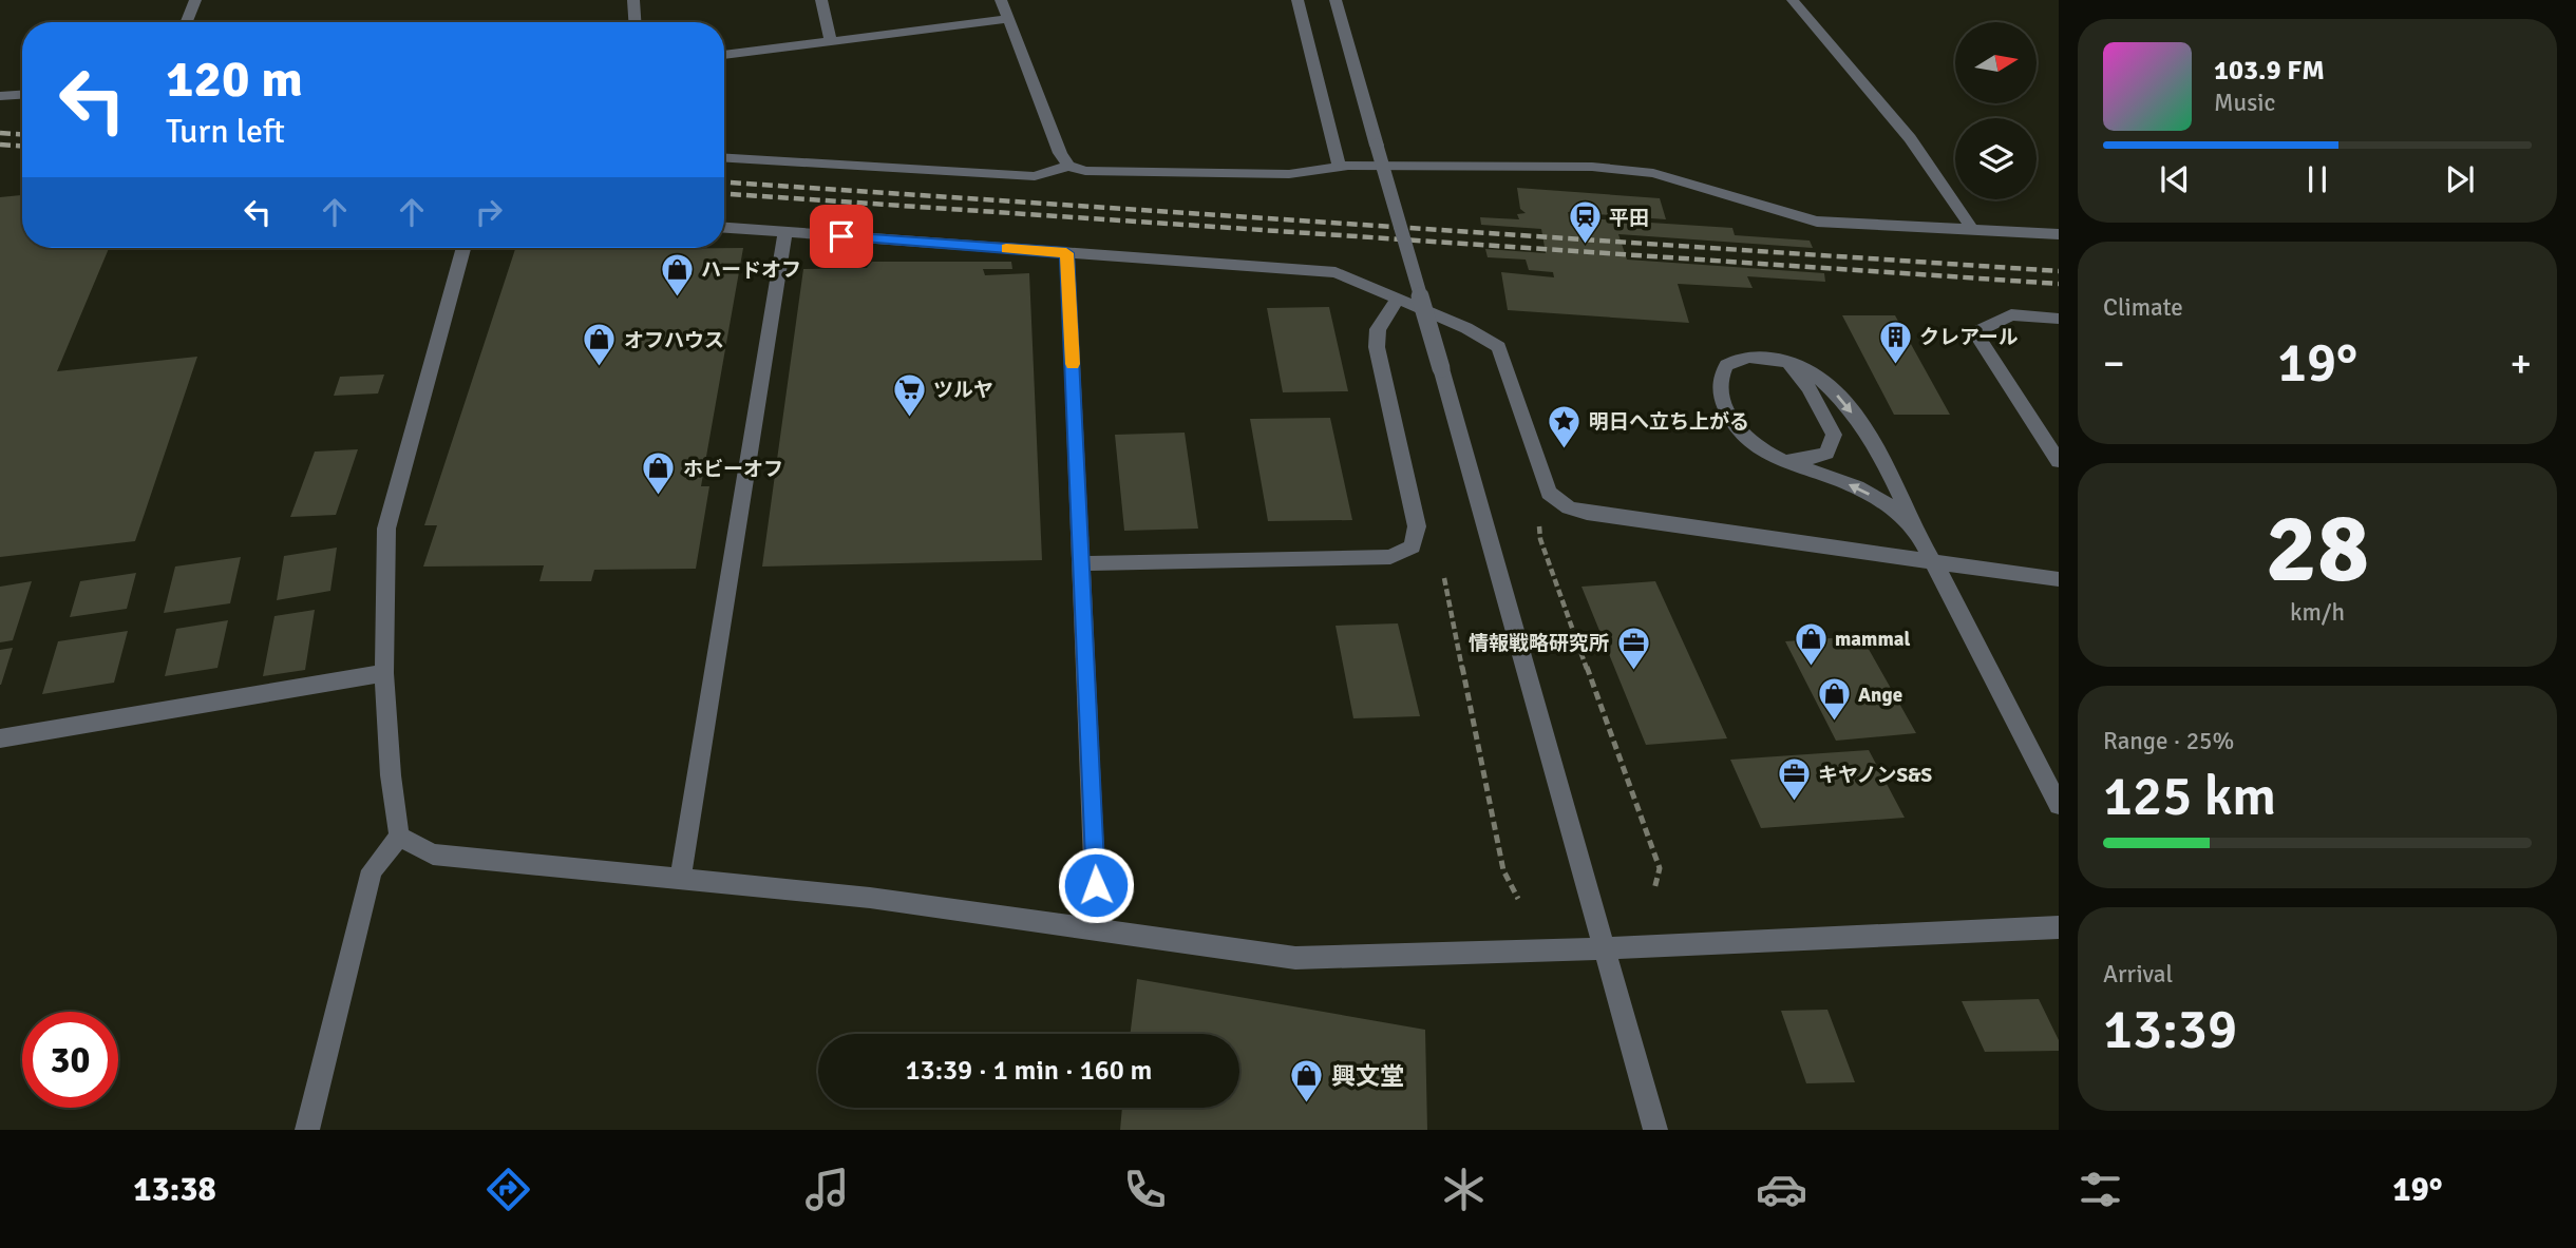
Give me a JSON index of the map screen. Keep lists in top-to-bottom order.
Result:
{
  "places": {
    "station": ["平田"],
    "shop": [
      "ハードオフ",
      "オフハウス",
      "ホビーオフ",
      "mammal",
      "Ange",
      "興文堂"
    ],
    "building": ["クレアール"],
    "supermarket": ["ツルヤ"],
    "place": ["明日へ立ち上がる"],
    "office": ["情報戦略研究所", "キヤノンS&S"]
  },
  "north": "right",
  "page": {
    "turn": ["120 m", "Turn left"],
    "song": ["103.9 FM", "Music"],
    "tile": [
      "Climate",
      ["28", "km/h"],
      ["Range · 25%", "125 km"],
      ["Arrival", "13:39"]
    ],
    "heat": ["−", "19°", "+"],
    "limit": "30",
    "trip": "13:39 · 1 min · 160 m",
    "tabs": ["13:38", "19°"]
  }
}
